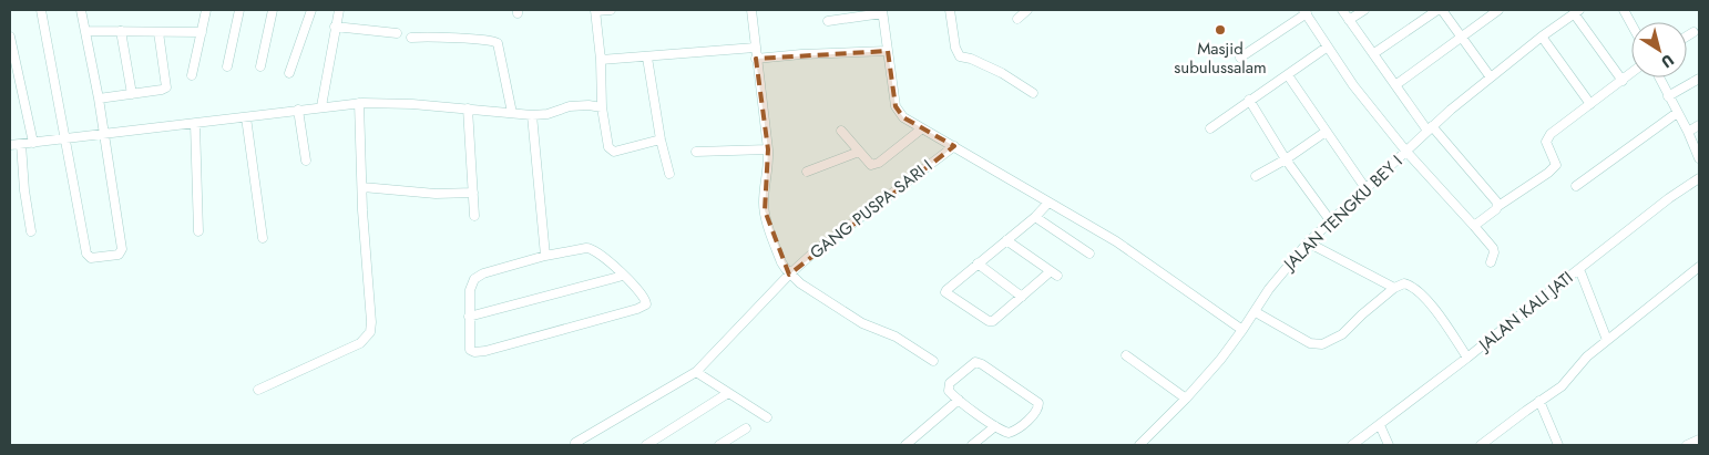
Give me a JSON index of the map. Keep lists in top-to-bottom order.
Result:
{
  "streets": {
    "street": ["GANG PUSPA SARI I", "JALAN TENGKU BEY I", "JALAN KALI JATI"]
  },
  "places": ["Masjid subulussalam"],
  "north": "bottom right"
}
